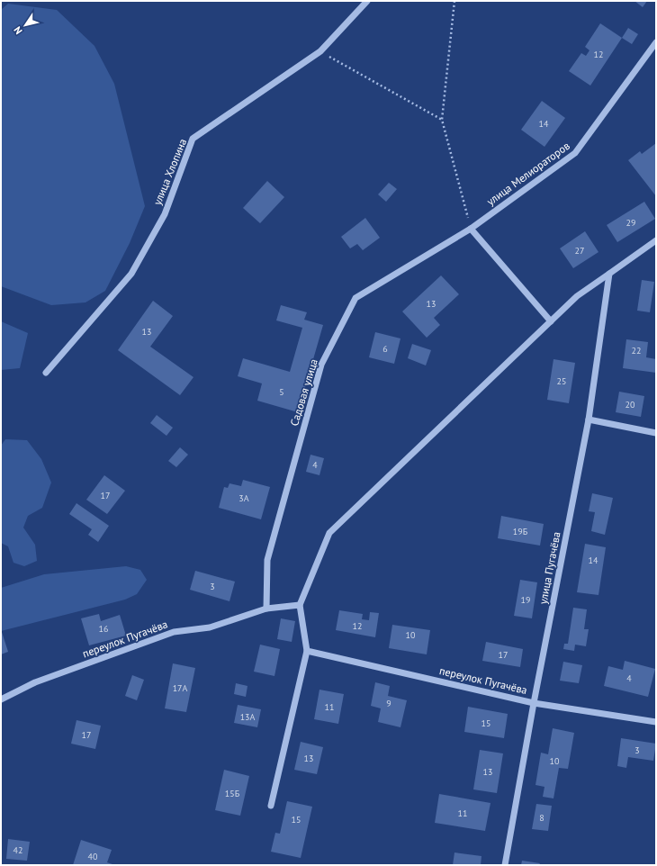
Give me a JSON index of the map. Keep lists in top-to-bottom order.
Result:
{
  "streets": {
    "street": [
      "улица Хлопина",
      "улица Мелиораторов",
      "Садовая улица",
      "улица Пугачёва",
      "переулок Пугачёва"
    ]
  },
  "crossings": [
    ["улица Мелиораторов", "Садовая улица"],
    ["Садовая улица", "переулок Пугачёва"],
    ["улица Пугачёва", "переулок Пугачёва"]
  ],
  "house_numbers": [
    "12",
    "14",
    "29",
    "27",
    "13",
    "13",
    "6",
    "22",
    "25",
    "5",
    "20",
    "4",
    "17",
    "3А",
    "19Б",
    "14",
    "3",
    "19",
    "12",
    "16",
    "10",
    "17",
    "4",
    "17А",
    "9",
    "11",
    "13А",
    "15",
    "17",
    "3",
    "13",
    "10",
    "13",
    "15Б",
    "11",
    "8",
    "15",
    "42",
    "40"
  ],
  "north": "bottom left"
}
